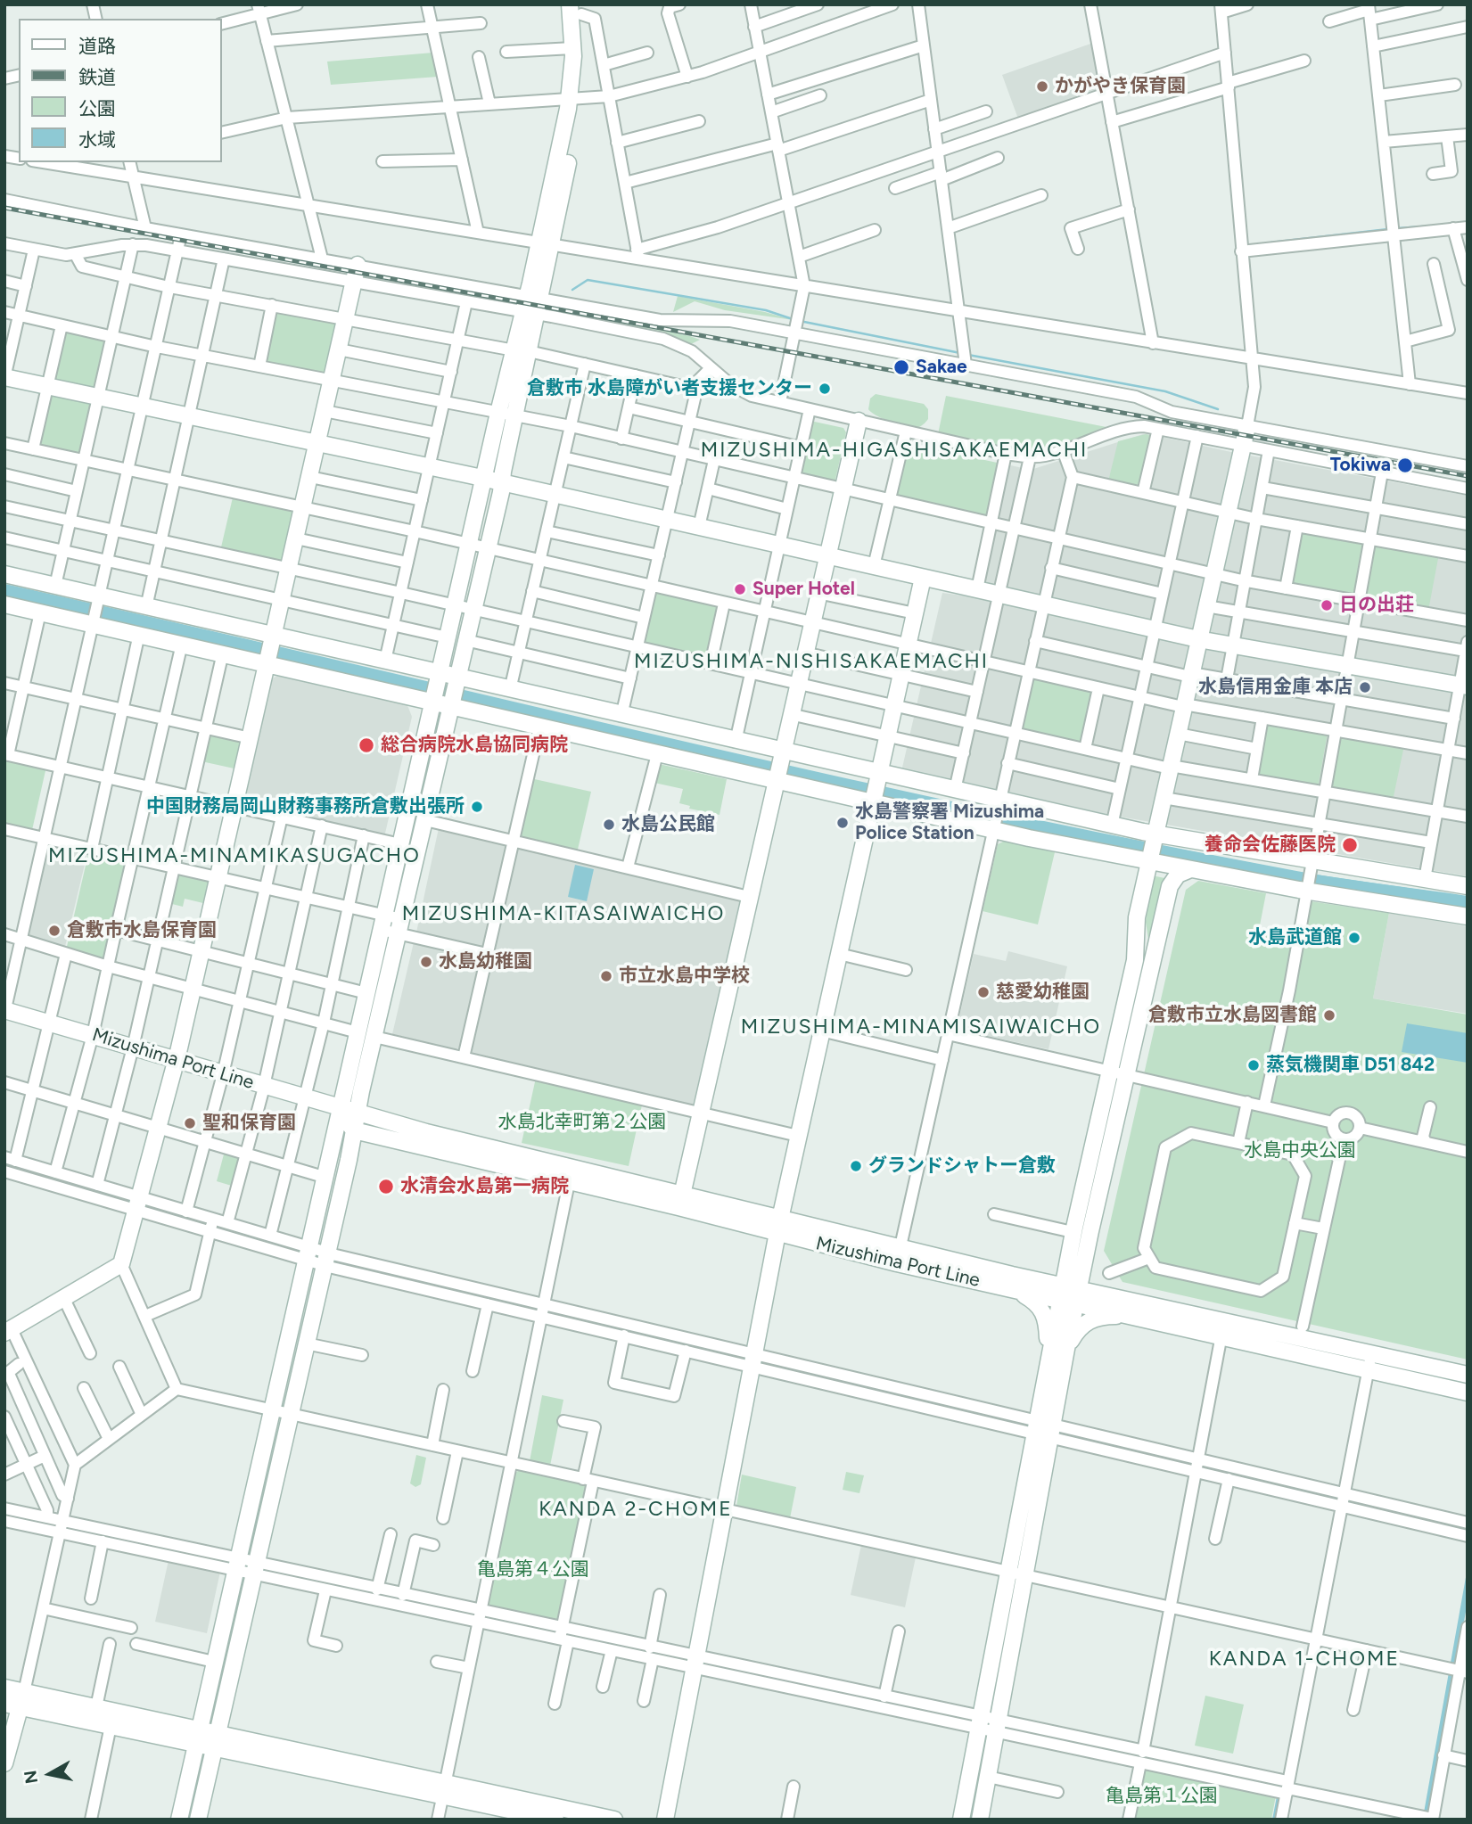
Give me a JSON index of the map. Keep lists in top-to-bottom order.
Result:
{
  "streets": {
    "street": ["Mizushima Port Line"]
  },
  "districts": [
    "MIZUSHIMA-HIGASHISAKAEMACHI",
    "MIZUSHIMA-NISHISAKAEMACHI",
    "MIZUSHIMA-MINAMIKASUGACHO",
    "MIZUSHIMA-KITASAIWAICHO",
    "MIZUSHIMA-MINAMISAIWAICHO",
    "KANDA 2-CHOME",
    "KANDA 1-CHOME"
  ],
  "parks": [
    "水島北幸町第２公園",
    "水島中央公園",
    "亀島第４公園",
    "亀島第１公園"
  ],
  "places": [
    "かがやき保育園",
    "Sakae",
    "倉敷市 水島障がい者支援センター",
    "Tokiwa",
    "Super Hotel",
    "日の出荘",
    "水島信用金庫 本店",
    "総合病院水島協同病院",
    "中国財務局岡山財務事務所倉敷出張所",
    "水島警察署 Mizushima Police Station",
    "水島公民館",
    "養命会佐藤医院",
    "倉敷市水島保育園",
    "水島武道館",
    "水島幼稚園",
    "市立水島中学校",
    "慈愛幼稚園",
    "倉敷市立水島図書館",
    "蒸気機関車 D51 842",
    "聖和保育園",
    "グランドシャトー倉敷",
    "水清会水島第一病院"
  ],
  "legend": [
    "道路",
    "鉄道",
    "公園",
    "水域"
  ],
  "north": "left"
}
